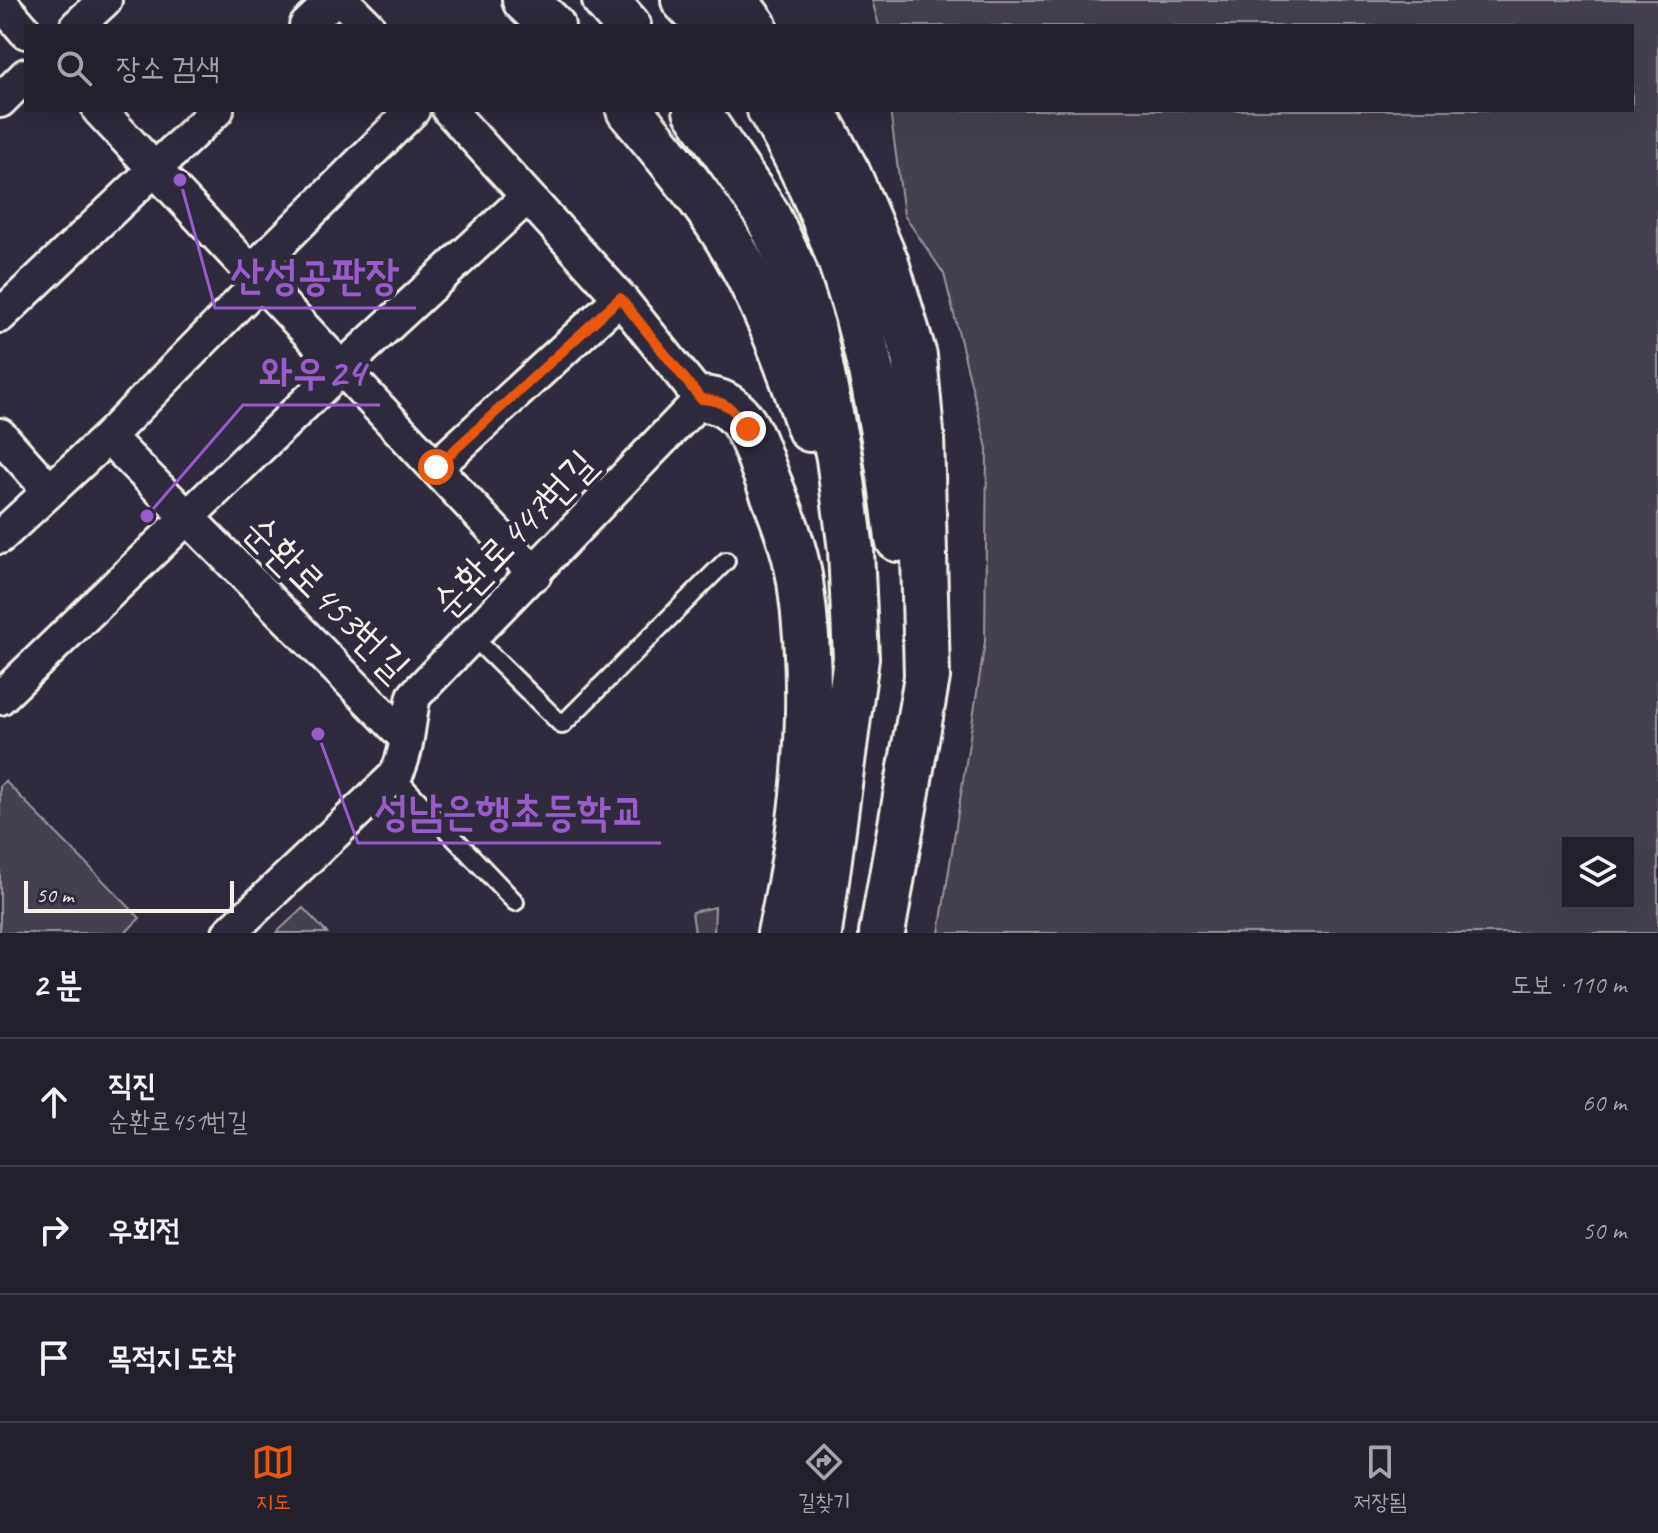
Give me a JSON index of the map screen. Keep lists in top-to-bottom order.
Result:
{
  "streets": {
    "street": ["순환로447번길", "순환로453번길"]
  },
  "crossings": [
    ["순환로447번길", "순환로453번길"]
  ],
  "places": ["산성공판장", "와우24", "성남은행초등학교"],
  "scale_bar": "50 m",
  "page": {
    "search": "장소 검색",
    "scale": "50 m",
    "heading": ["2 분", "도보 · 110 m"],
    "list": [
      ["직진", "순환로451번길", "60 m"],
      ["우회전", "50 m"],
      "목적지 도착"
    ],
    "nav": ["지도", "길찾기", "저장됨"]
  }
}
